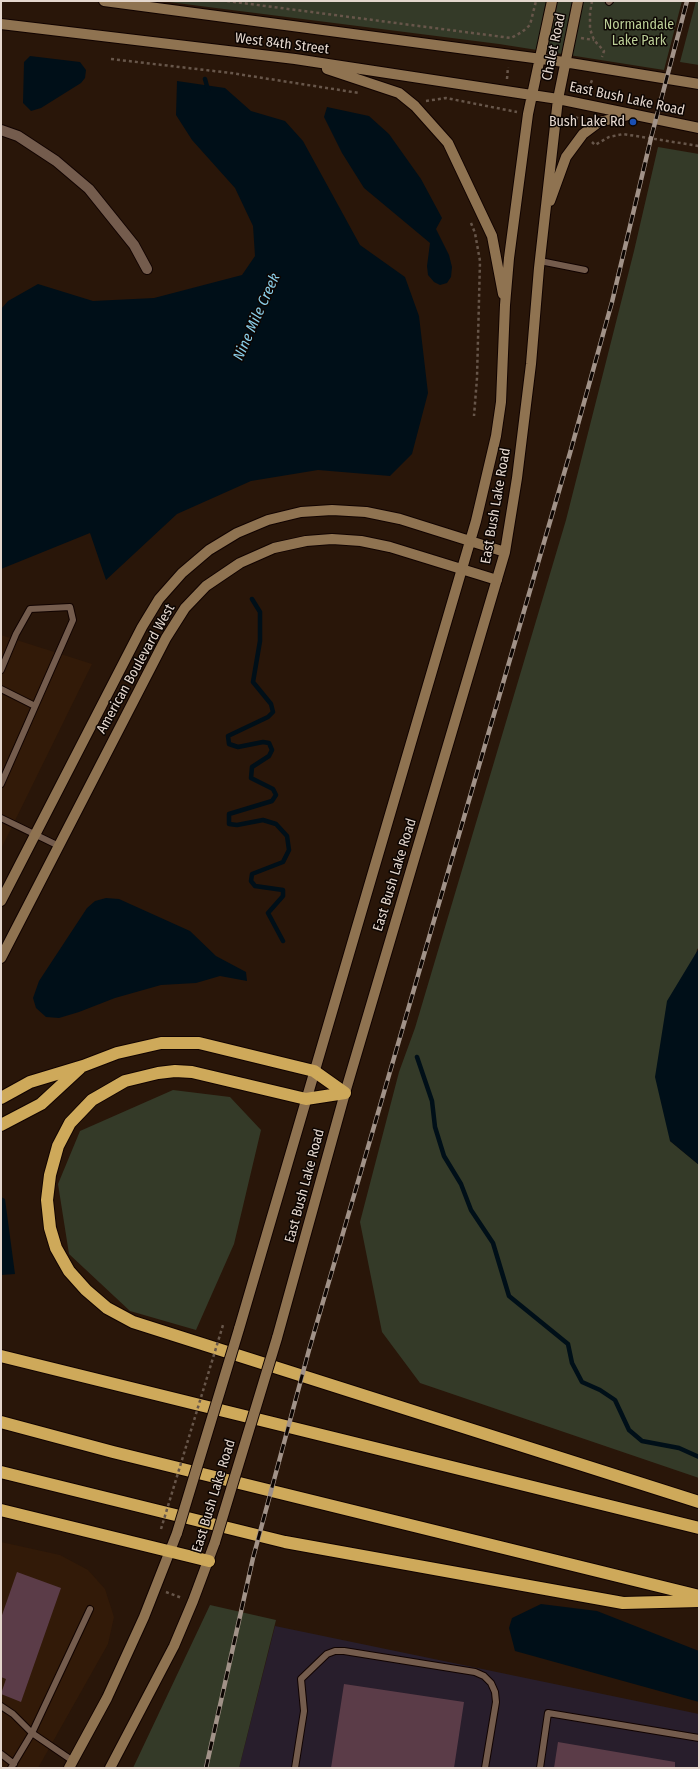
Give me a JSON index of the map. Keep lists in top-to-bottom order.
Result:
{
  "streets": {
    "street": [
      "West 84th Street",
      "Chalet Road",
      "East Bush Lake Road",
      "American Boulevard West"
    ]
  },
  "crossings": [
    ["West 84th Street", "Chalet Road"],
    ["West 84th Street", "East Bush Lake Road"],
    ["Chalet Road", "East Bush Lake Road"],
    ["East Bush Lake Road", "American Boulevard West"]
  ],
  "water": ["Nine Mile Creek"],
  "parks": ["Normandale Lake Park"],
  "places": ["Bush Lake Rd"]
}
